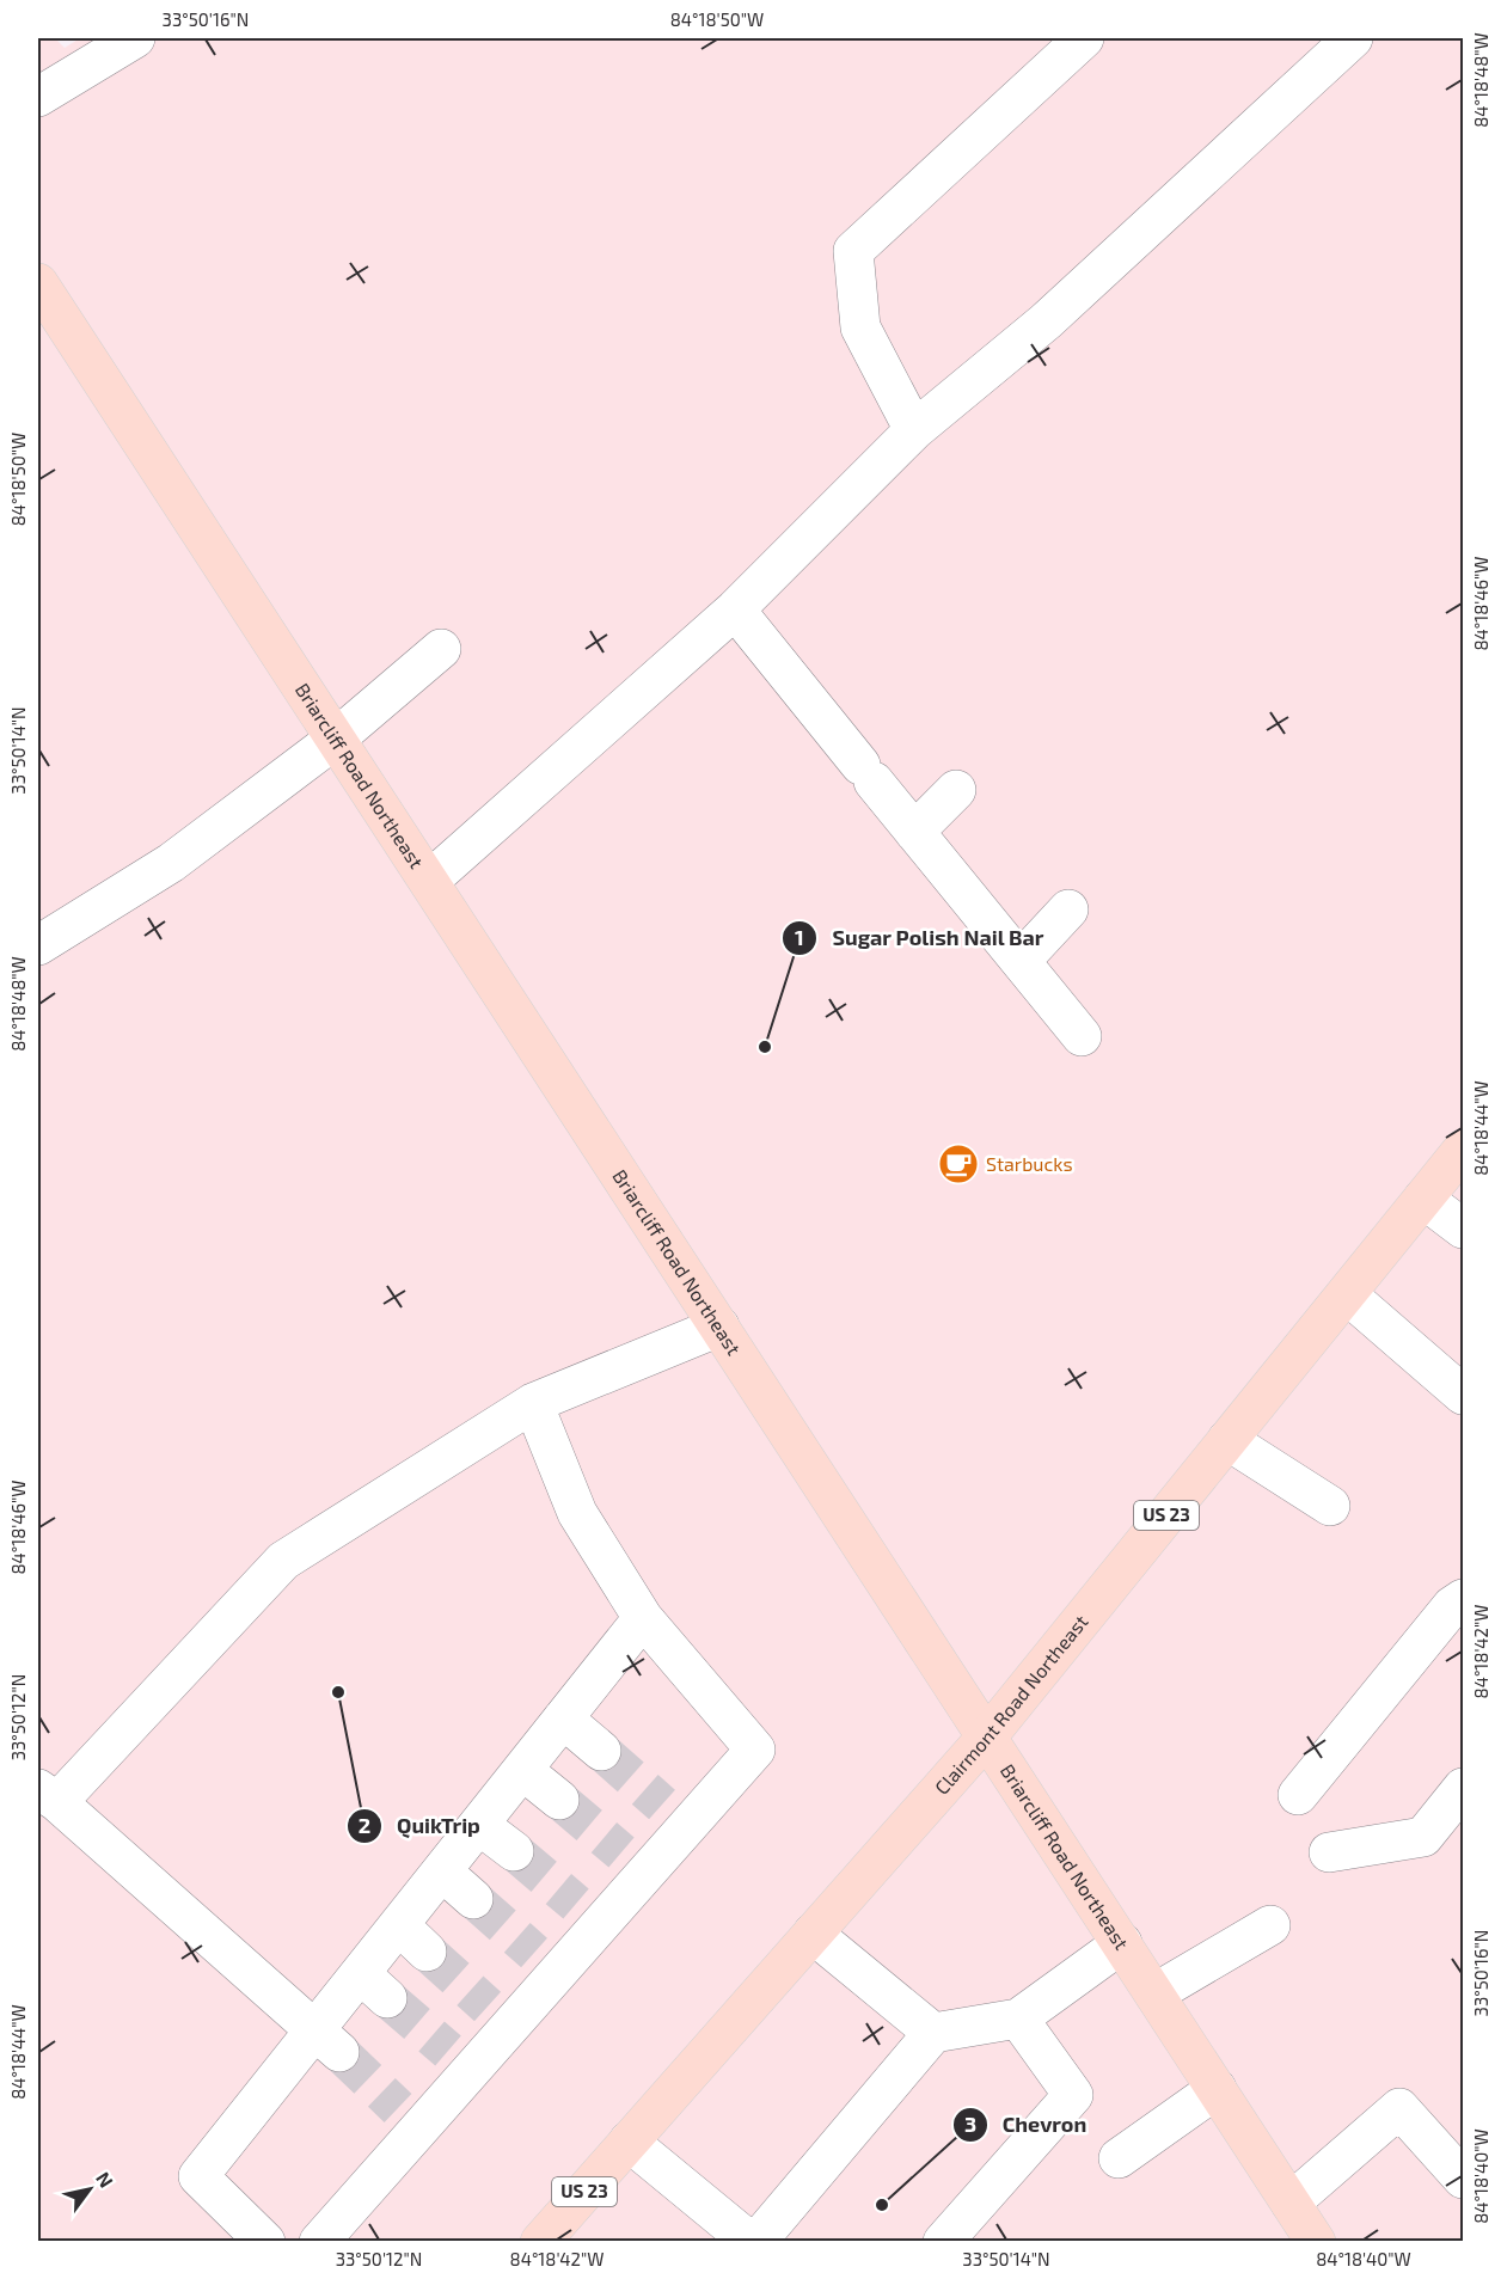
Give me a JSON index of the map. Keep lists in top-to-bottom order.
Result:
{
  "streets": {
    "main road": ["Briarcliff Road Northeast", "US 23", "Clairmont Road Northeast"]
  },
  "crossings": [
    ["Briarcliff Road Northeast", "Clairmont Road Northeast"]
  ],
  "places": {
    "other": ["Sugar Polish Nail Bar", "QuikTrip", "Chevron"],
    "cafe": ["Starbucks"]
  },
  "north": "top right",
  "coordinates": [
    "33°50'16\"N",
    "84°18'50\"W",
    "84°18'48\"W",
    "84°18'46\"W",
    "33°50'14\"N",
    "84°18'44\"W",
    "84°18'42\"W",
    "33°50'12\"N",
    "84°18'40\"W"
  ]
}
